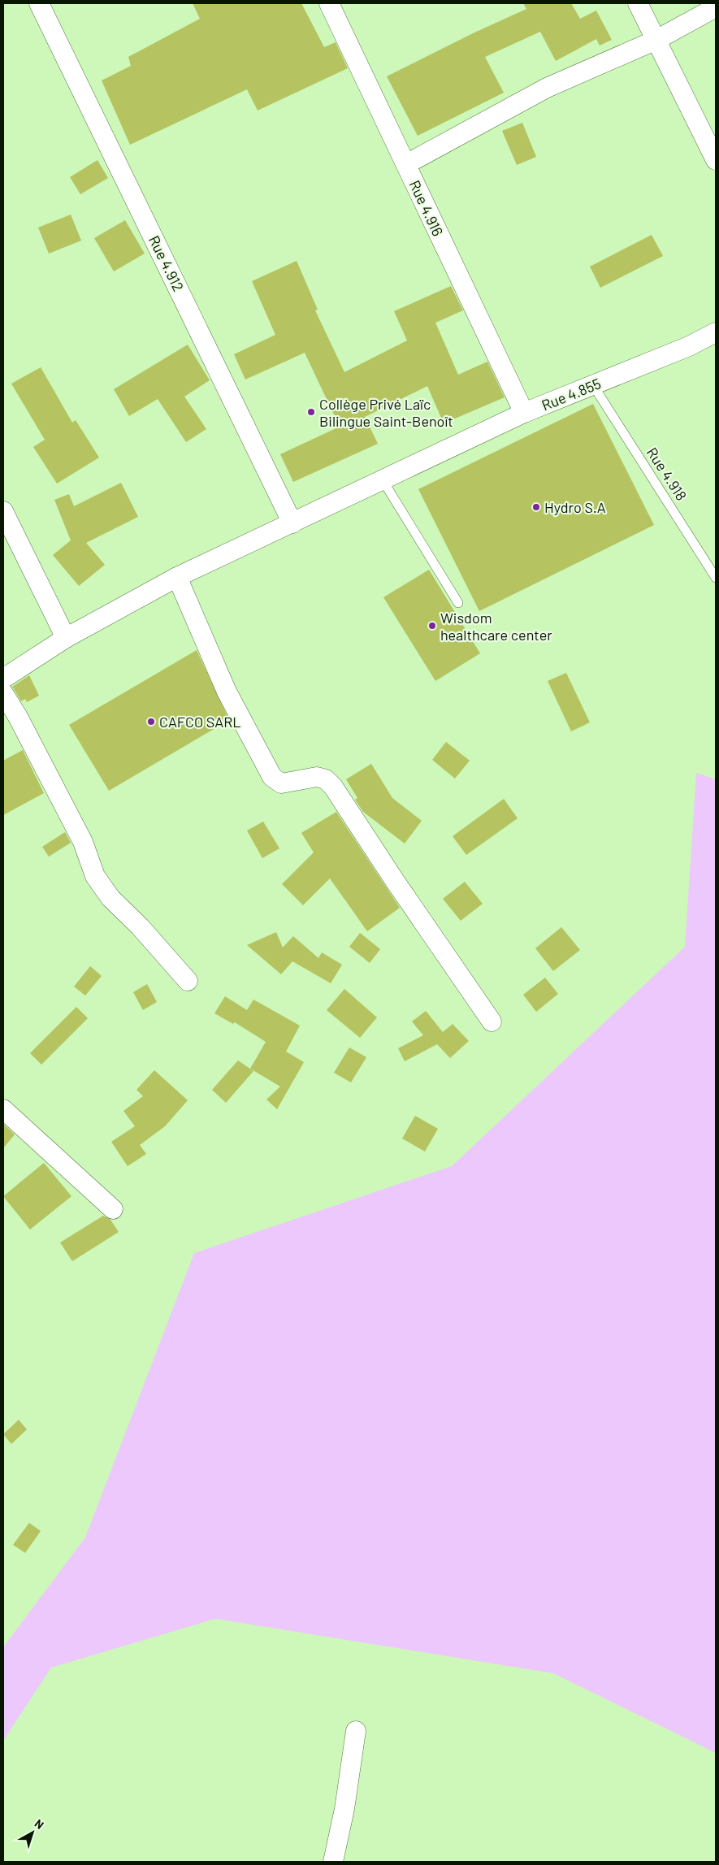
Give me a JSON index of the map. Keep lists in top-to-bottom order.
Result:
{
  "streets": {
    "street": ["Rue 4.916", "Rue 4.912", "Rue 4.855"],
    "lane": ["Rue 4.918"]
  },
  "crossings": [
    ["Rue 4.916", "Rue 4.855"],
    ["Rue 4.912", "Rue 4.855"],
    ["Rue 4.855", "Rue 4.918"]
  ],
  "places": [
    "Collège Privé Laïc Bilingue Saint-Benoît",
    "Hydro S.A",
    "Wisdom healthcare center",
    "CAFCO SARL"
  ],
  "north": "top right"
}
